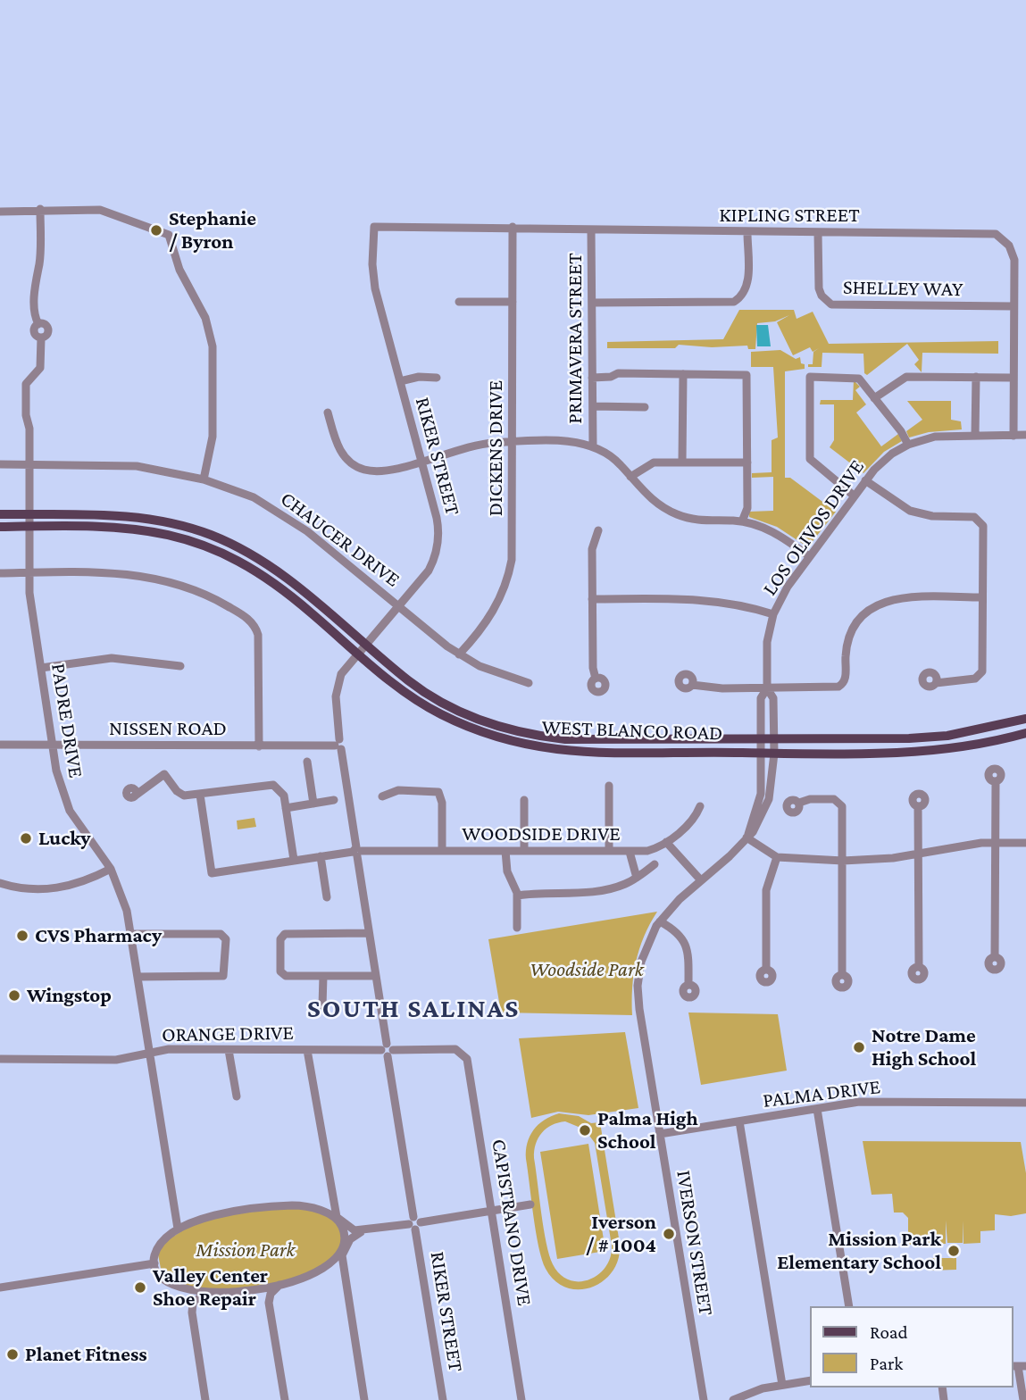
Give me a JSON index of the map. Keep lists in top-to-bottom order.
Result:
{
  "streets": {
    "main road": ["WEST BLANCO ROAD"],
    "street": [
      "KIPLING STREET",
      "SHELLEY WAY",
      "PRIMAVERA STREET",
      "DICKENS DRIVE",
      "RIKER STREET",
      "LOS OLIVOS DRIVE",
      "CHAUCER DRIVE",
      "PADRE DRIVE",
      "NISSEN ROAD",
      "WOODSIDE DRIVE",
      "ORANGE DRIVE",
      "PALMA DRIVE",
      "CAPISTRANO DRIVE",
      "IVERSON STREET"
    ]
  },
  "crossings": [
    ["KIPLING STREET", "SHELLEY WAY"],
    ["KIPLING STREET", "PRIMAVERA STREET"],
    ["KIPLING STREET", "DICKENS DRIVE"],
    ["KIPLING STREET", "RIKER STREET"],
    ["KIPLING STREET", "LOS OLIVOS DRIVE"],
    ["DICKENS DRIVE", "CHAUCER DRIVE"],
    ["RIKER STREET", "CHAUCER DRIVE"],
    ["RIKER STREET", "NISSEN ROAD"],
    ["RIKER STREET", "WEST BLANCO ROAD"],
    ["RIKER STREET", "WOODSIDE DRIVE"],
    ["RIKER STREET", "ORANGE DRIVE"],
    ["LOS OLIVOS DRIVE", "WEST BLANCO ROAD"],
    ["LOS OLIVOS DRIVE", "IVERSON STREET"],
    ["CHAUCER DRIVE", "PADRE DRIVE"],
    ["PADRE DRIVE", "NISSEN ROAD"],
    ["PADRE DRIVE", "WEST BLANCO ROAD"],
    ["PADRE DRIVE", "ORANGE DRIVE"],
    ["WEST BLANCO ROAD", "IVERSON STREET"],
    ["ORANGE DRIVE", "CAPISTRANO DRIVE"],
    ["PALMA DRIVE", "IVERSON STREET"]
  ],
  "districts": ["SOUTH SALINAS"],
  "parks": ["Woodside Park", "Mission Park"],
  "places": [
    "Stephanie / Byron",
    "Lucky",
    "CVS Pharmacy",
    "Wingstop",
    "Notre Dame High School",
    "Palma High School",
    "Iverson / # 1004",
    "Mission Park Elementary School",
    "Valley Center Shoe Repair",
    "Planet Fitness"
  ],
  "legend": ["Road", "Park"]
}
